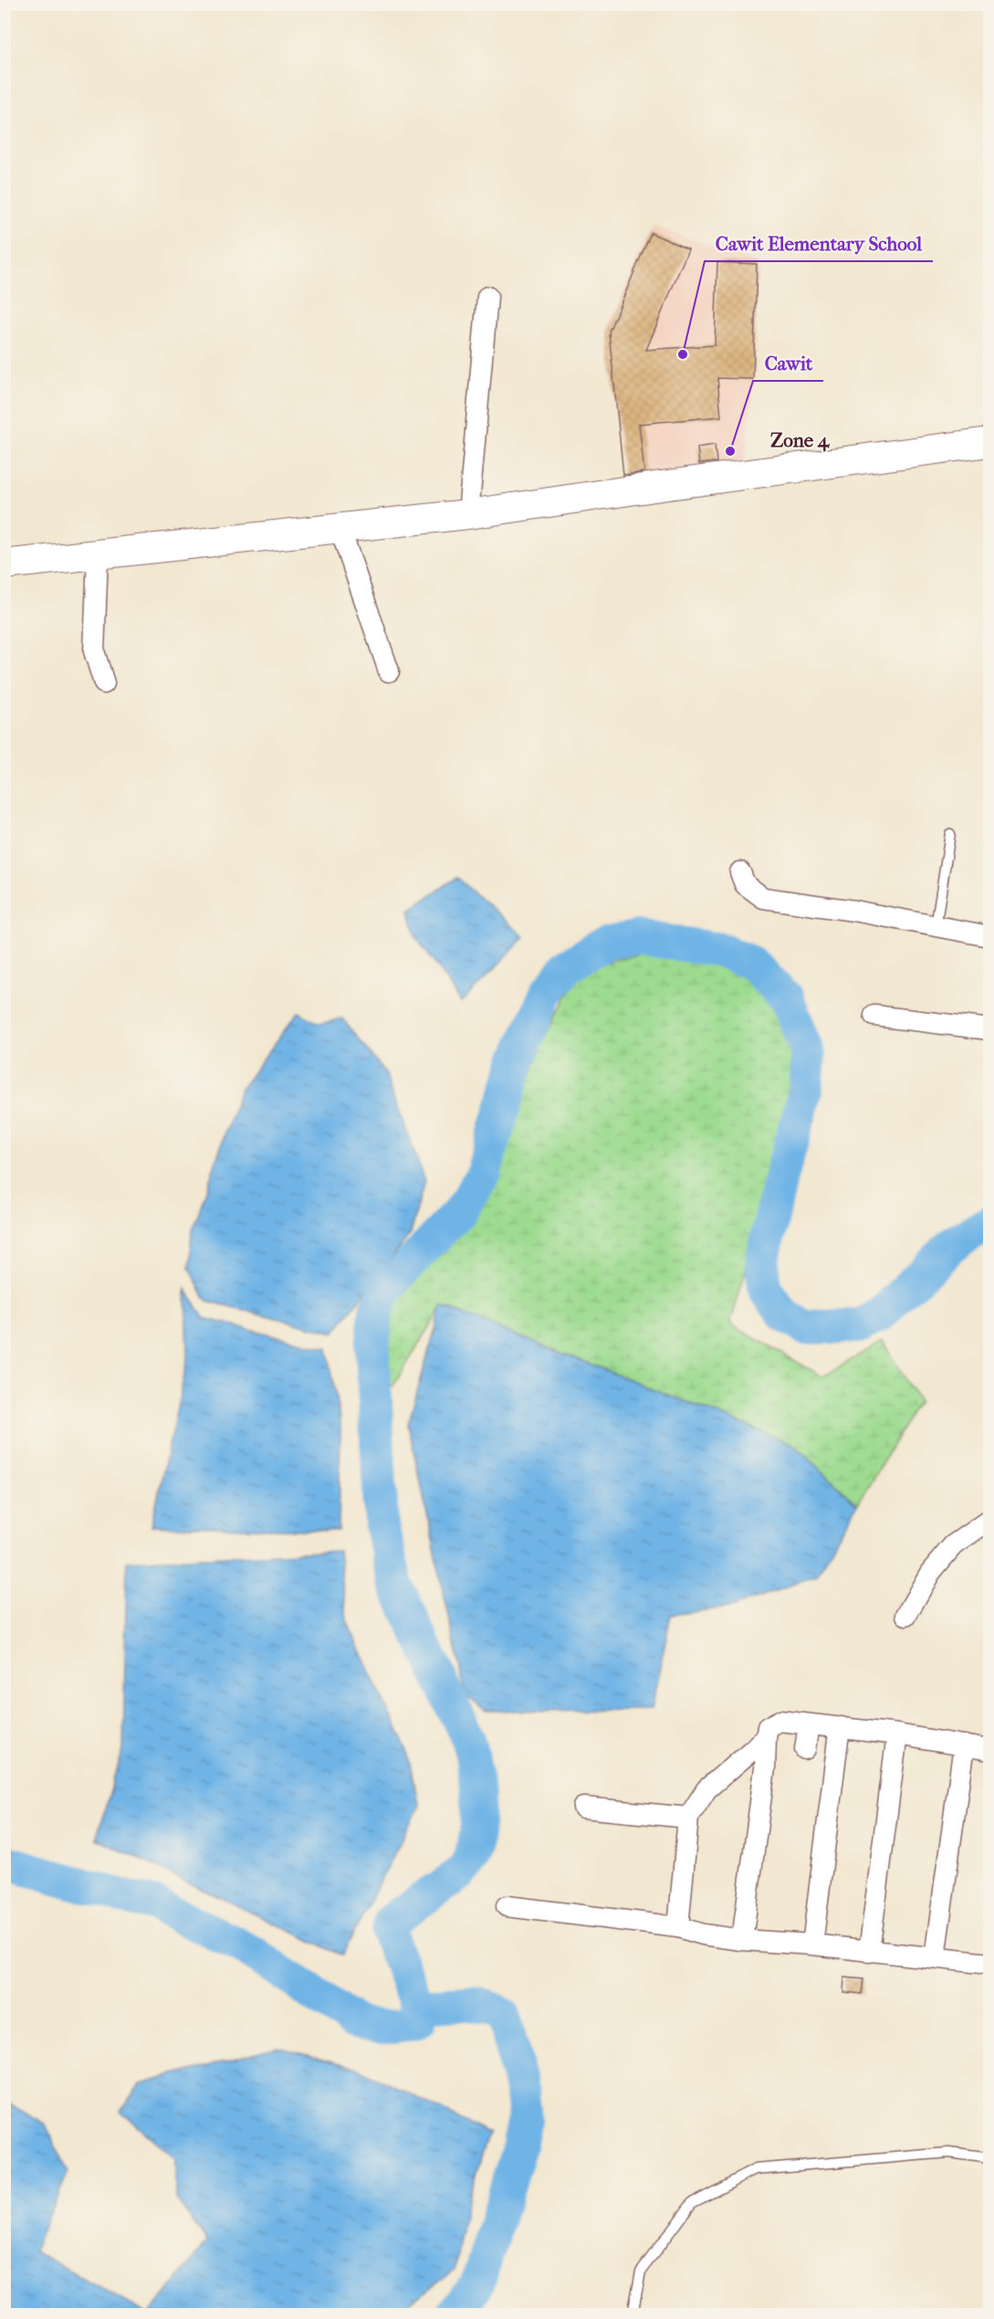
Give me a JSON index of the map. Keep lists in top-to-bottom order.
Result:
{
  "districts": ["Zone 4"],
  "places": ["Cawit Elementary School", "Cawit"]
}
